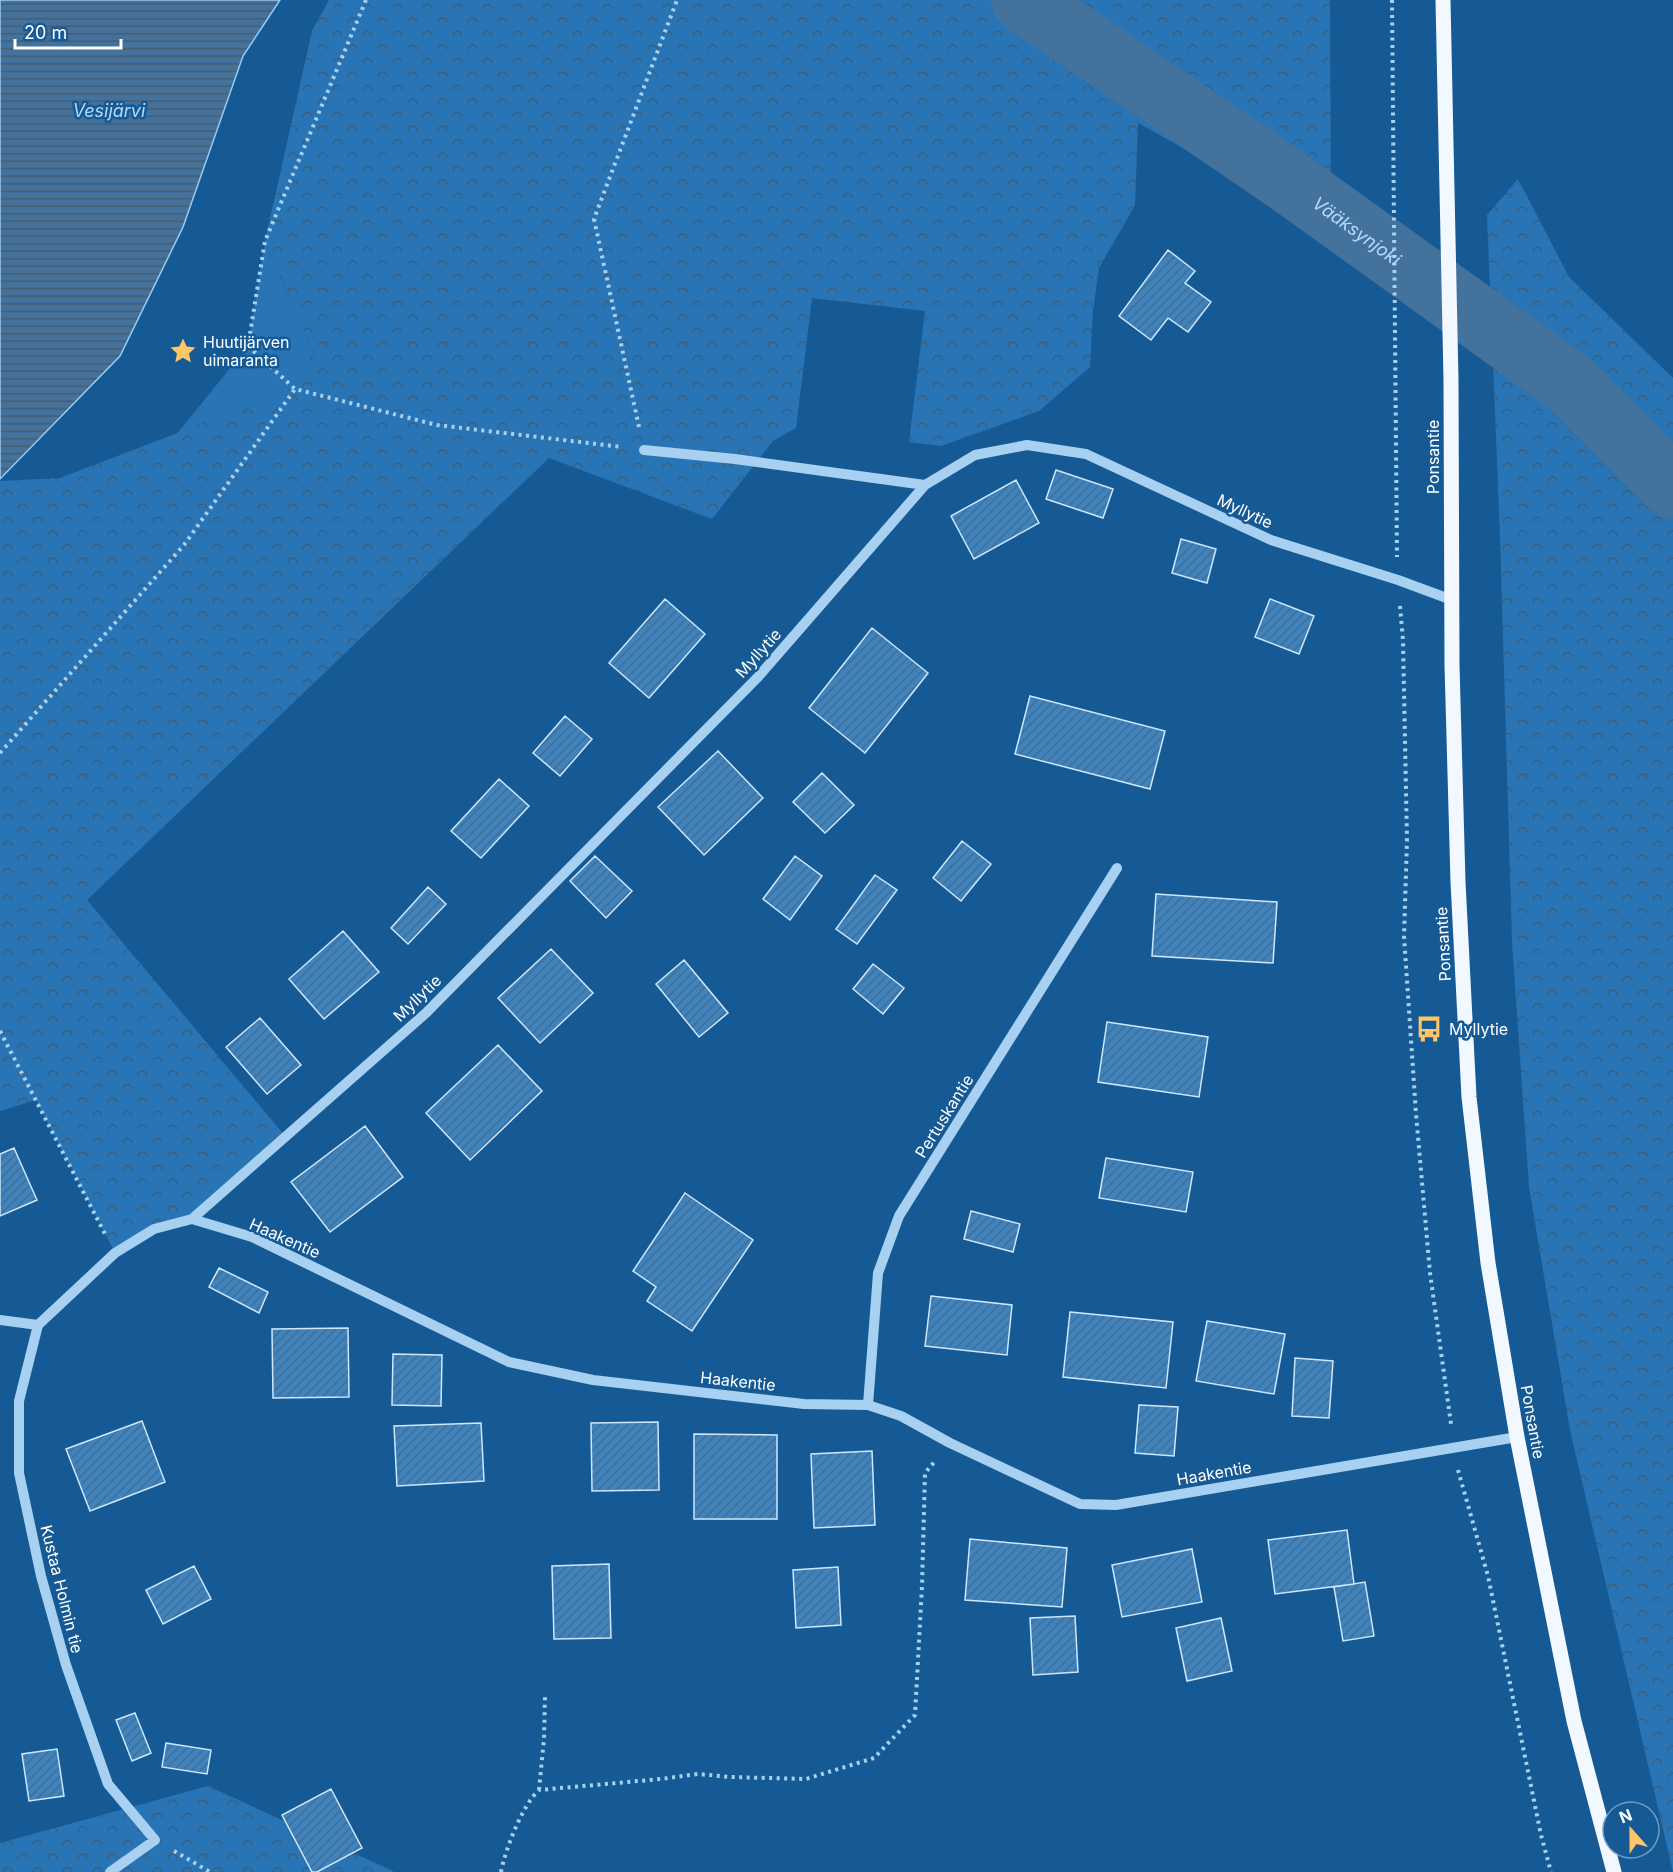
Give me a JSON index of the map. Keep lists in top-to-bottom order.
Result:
{
  "streets": {
    "main road": ["Ponsantie"],
    "street": [
      "Myllytie",
      "Pertuskantie",
      "Haakentie",
      "Kustaa Holmin tie"
    ]
  },
  "crossings": [
    ["Ponsantie", "Myllytie"],
    ["Ponsantie", "Haakentie"],
    ["Myllytie", "Haakentie"],
    ["Pertuskantie", "Haakentie"],
    ["Haakentie", "Kustaa Holmin tie"]
  ],
  "water": ["Vesijärvi", "Vääksynjoki"],
  "places": {
    "place": ["Huutijärven uimaranta"],
    "bus stop": ["Myllytie"]
  },
  "scale_bar": "20 m",
  "north": "top"
}
